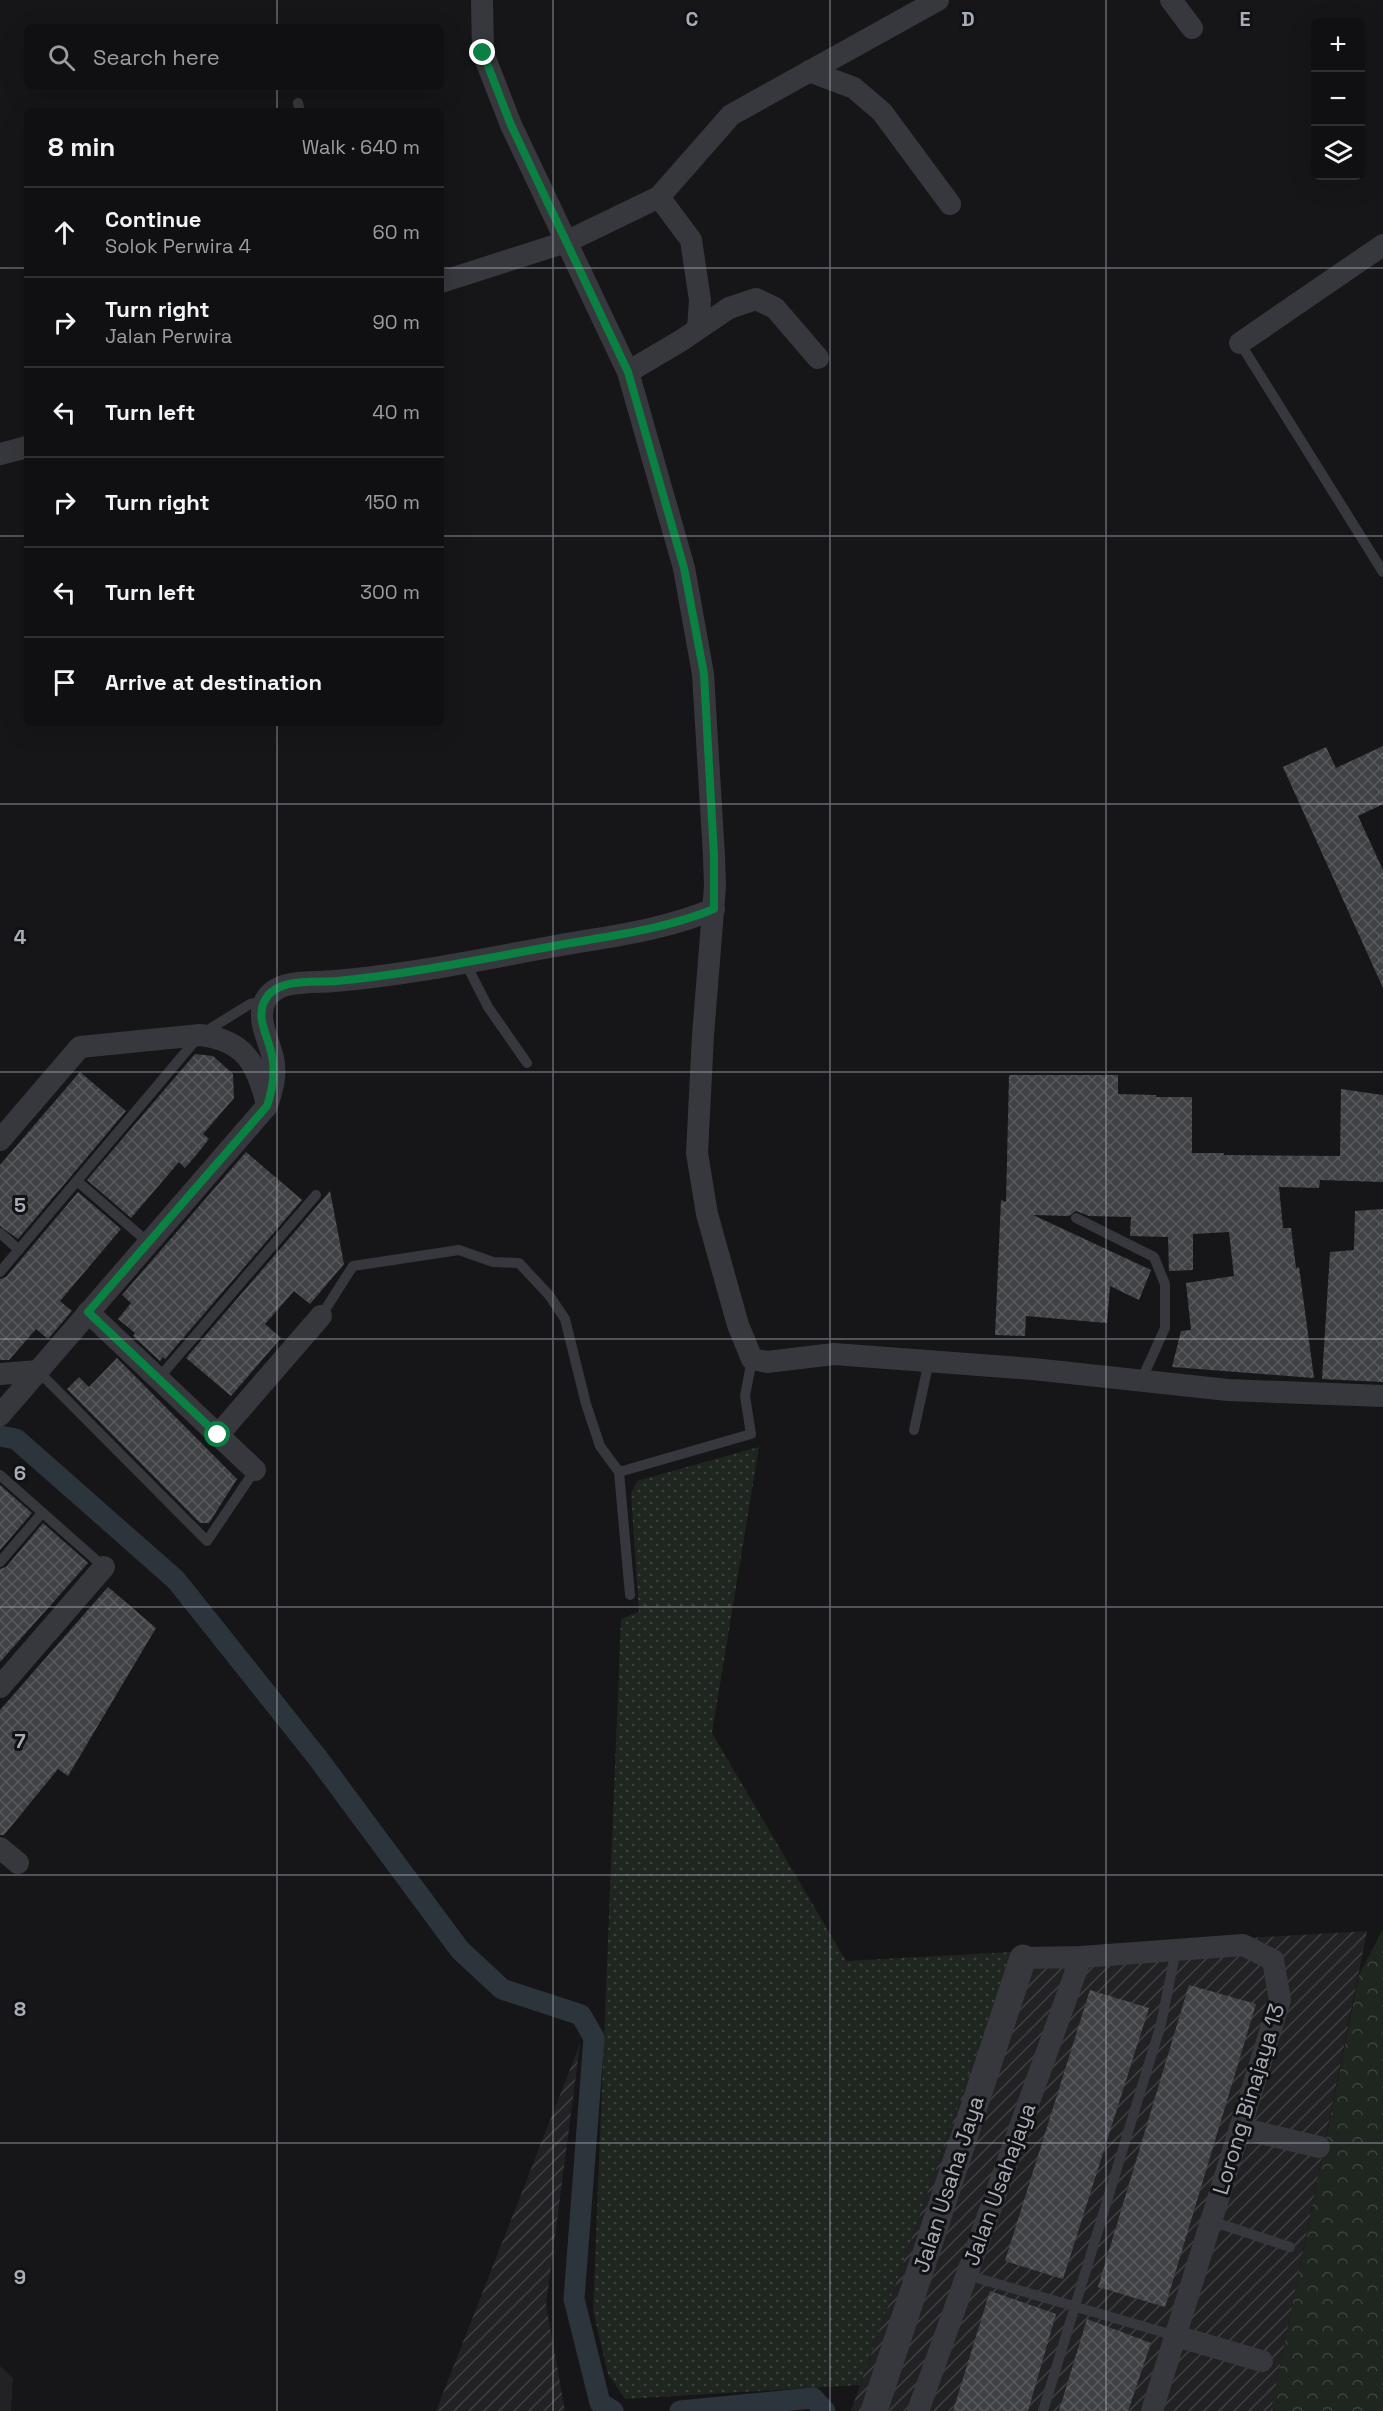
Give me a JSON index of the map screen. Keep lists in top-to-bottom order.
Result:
{
  "streets": {
    "street": ["Lorong Binajaya 13", "Jalan Usaha Jaya", "Jalan Usahajaya"]
  },
  "crossings": [
    ["Lorong Binajaya 13", "Jalan Usaha Jaya"],
    ["Lorong Binajaya 13", "Jalan Usahajaya"]
  ],
  "page": {
    "map_buttons": ["+", "−"],
    "search": "Search here",
    "heading": ["8 min", "Walk · 640 m"],
    "list": [
      ["Continue", "Solok Perwira 4", "60 m"],
      ["Turn right", "Jalan Perwira", "90 m"],
      ["Turn left", "40 m"],
      ["Turn right", "150 m"],
      ["Turn left", "300 m"],
      "Arrive at destination"
    ]
  },
  "grid": {
    "columns": ["C", "D", "E"],
    "rows": [
      "4",
      "5",
      "6",
      "7",
      "8",
      "9"
    ]
  }
}
